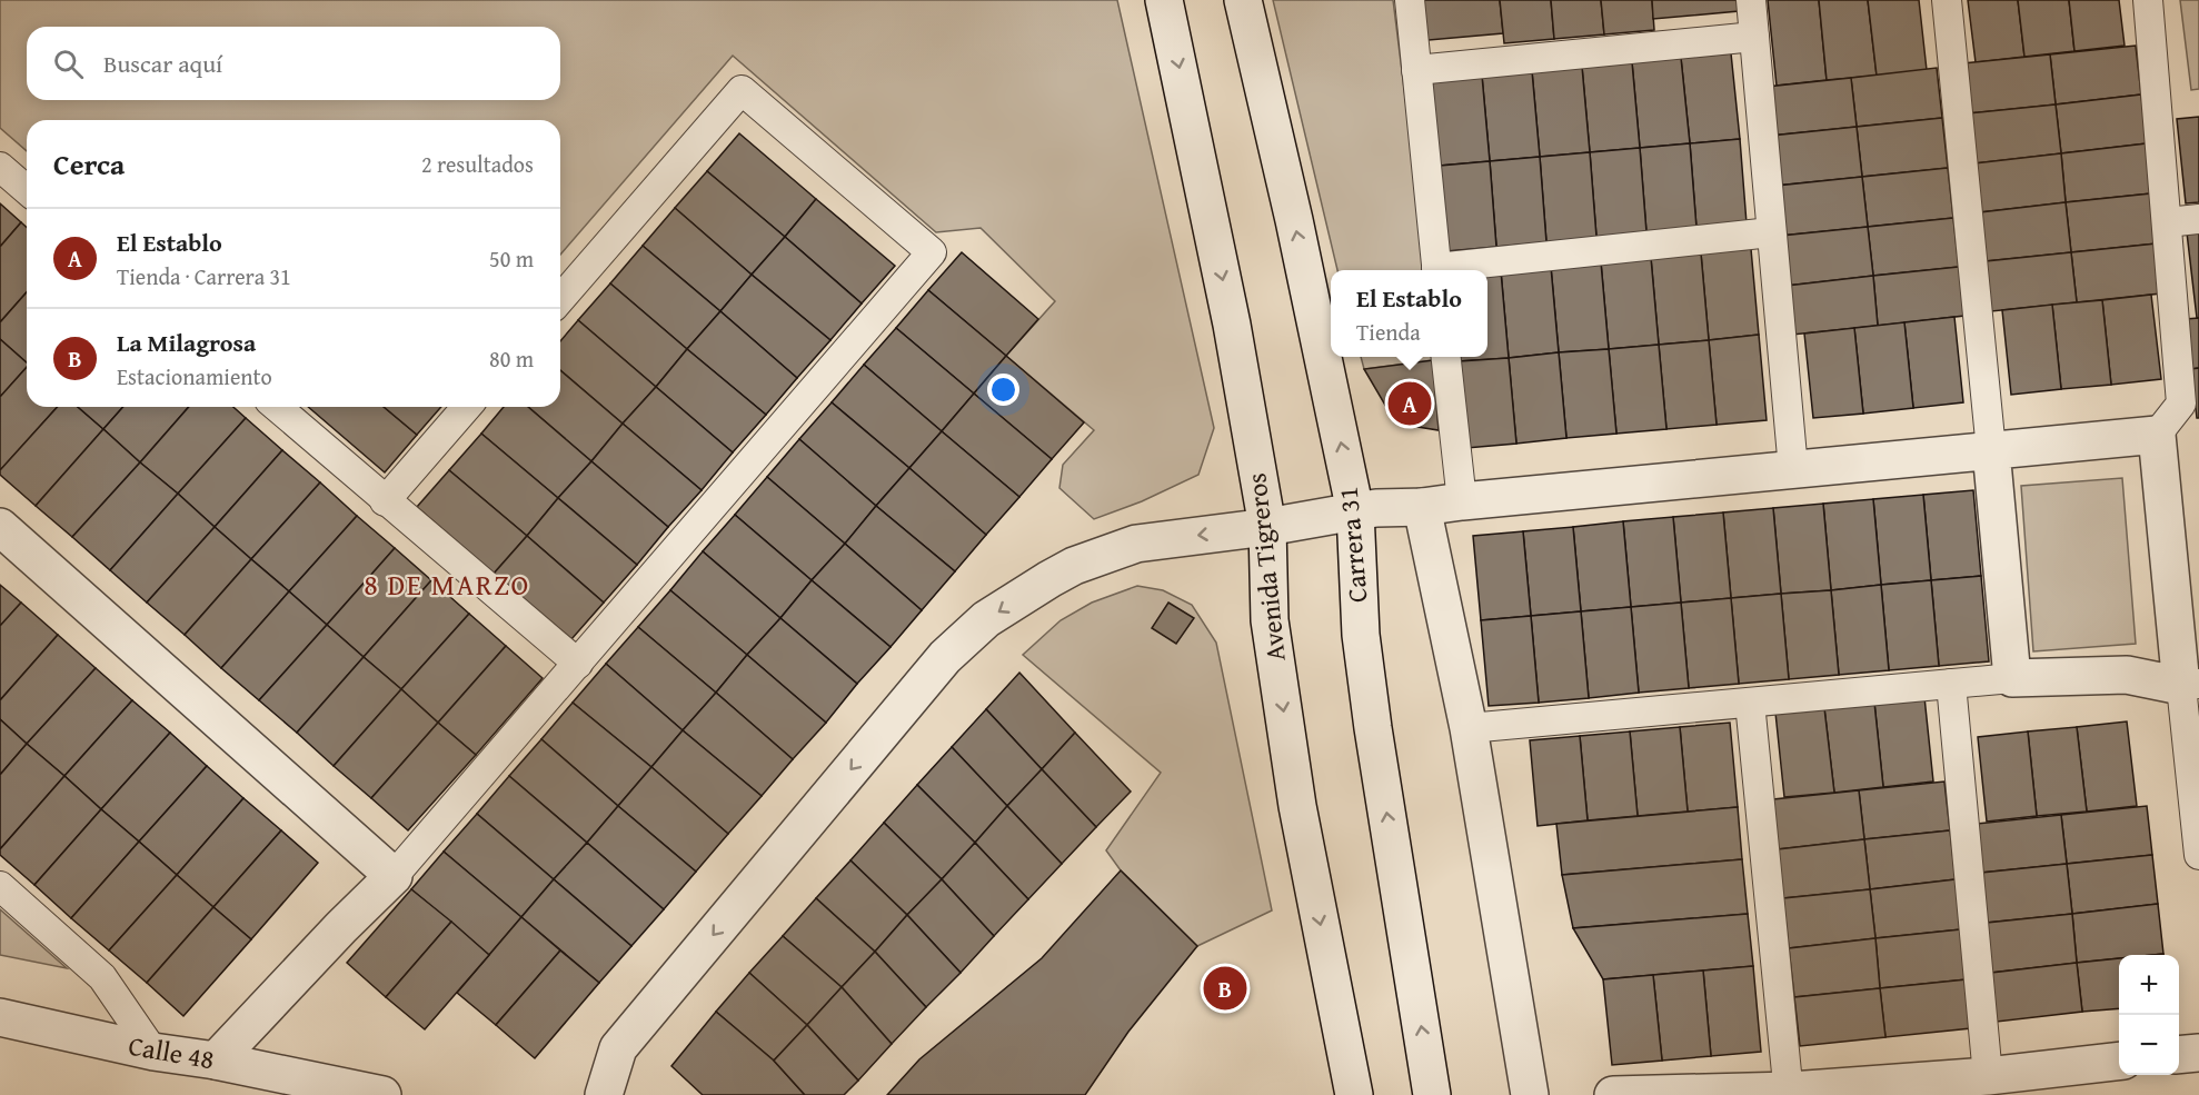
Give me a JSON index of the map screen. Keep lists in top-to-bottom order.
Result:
{
  "streets": {
    "street": ["Carrera 31", "Avenida Tigreros", "Calle 48"]
  },
  "districts": ["8 DE MARZO"],
  "page": {
    "search": "Buscar aquí",
    "heading": ["Cerca", "2 resultados"],
    "list": [
      {
        "mark": "A",
        "name": "El Establo",
        "note": "Tienda · Carrera 31",
        "value": "50 m"
      },
      {
        "mark": "B",
        "name": "La Milagrosa",
        "note": "Estacionamiento",
        "value": "80 m"
      }
    ],
    "popup": ["El Establo", "Tienda"],
    "pins": ["A", "B"],
    "map_buttons": ["+", "−"]
  }
}
